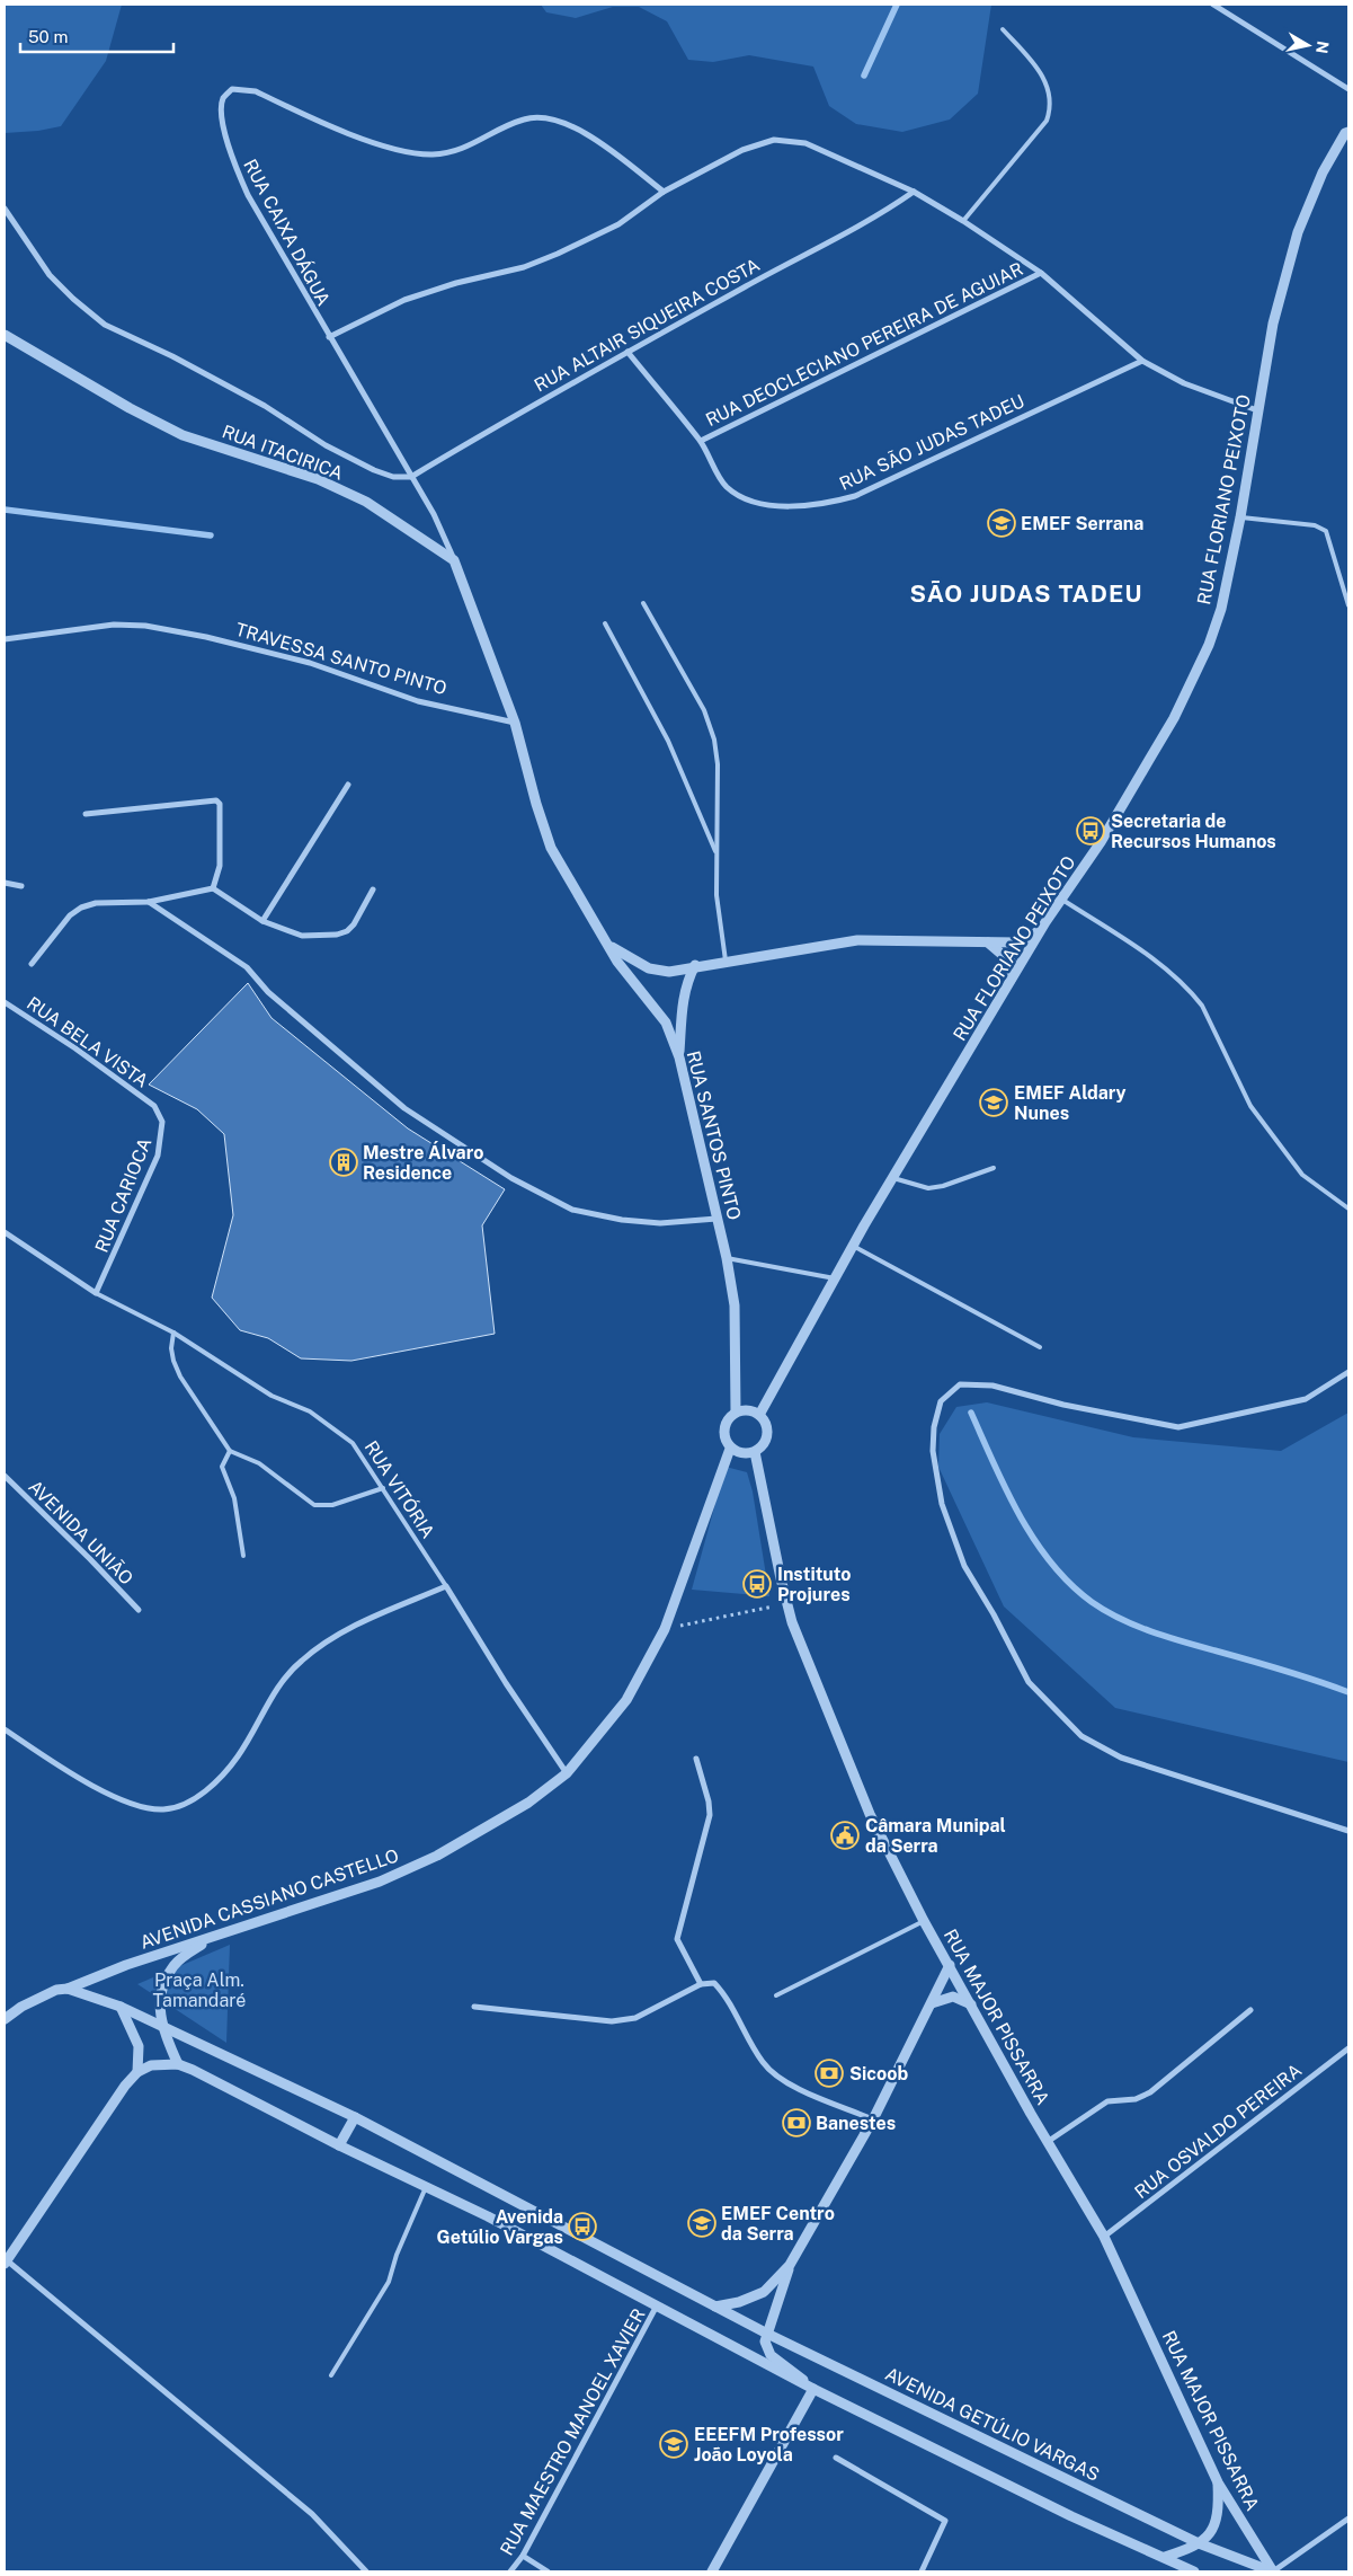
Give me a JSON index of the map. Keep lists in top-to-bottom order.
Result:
{
  "streets": {
    "street": [
      "RUA CAIXA DÁGUA",
      "RUA ALTAIR SIQUEIRA COSTA",
      "RUA DEOCLECIANO PEREIRA DE AGUIAR",
      "RUA SÃO JUDAS TADEU",
      "RUA ITACIRICA",
      "RUA FLORIANO PEIXOTO",
      "TRAVESSA SANTO PINTO",
      "RUA BELA VISTA",
      "RUA SANTOS PINTO",
      "RUA CARIOCA",
      "RUA VITÓRIA",
      "AVENIDA UNIÃO",
      "AVENIDA CASSIANO CASTELLO",
      "RUA MAJOR PISSARRA",
      "RUA OSVALDO PEREIRA",
      "AVENIDA GETÚLIO VARGAS",
      "RUA MAESTRO MANOEL XAVIER"
    ]
  },
  "crossings": [
    ["RUA CAIXA DÁGUA", "RUA ALTAIR SIQUEIRA COSTA"],
    ["RUA CAIXA DÁGUA", "RUA ITACIRICA"],
    ["RUA ALTAIR SIQUEIRA COSTA", "RUA SÃO JUDAS TADEU"],
    ["RUA DEOCLECIANO PEREIRA DE AGUIAR", "RUA SÃO JUDAS TADEU"],
    ["RUA FLORIANO PEIXOTO", "RUA SANTOS PINTO"],
    ["RUA FLORIANO PEIXOTO", "AVENIDA CASSIANO CASTELLO"],
    ["RUA FLORIANO PEIXOTO", "RUA MAJOR PISSARRA"],
    ["RUA BELA VISTA", "RUA CARIOCA"],
    ["RUA SANTOS PINTO", "AVENIDA CASSIANO CASTELLO"],
    ["RUA SANTOS PINTO", "RUA MAJOR PISSARRA"],
    ["RUA CARIOCA", "RUA VITÓRIA"],
    ["RUA VITÓRIA", "AVENIDA CASSIANO CASTELLO"],
    ["AVENIDA CASSIANO CASTELLO", "RUA MAJOR PISSARRA"],
    ["AVENIDA CASSIANO CASTELLO", "AVENIDA GETÚLIO VARGAS"],
    ["RUA MAJOR PISSARRA", "RUA OSVALDO PEREIRA"],
    ["RUA MAJOR PISSARRA", "AVENIDA GETÚLIO VARGAS"]
  ],
  "districts": ["SÃO JUDAS TADEU"],
  "parks": ["Praça Alm. Tamandaré"],
  "places": {
    "school or university": [
      "EMEF Serrana",
      "EMEF Aldary Nunes",
      "EMEF Centro da Serra",
      "EEEFM Professor João Loyola"
    ],
    "bus stop": ["Secretaria de Recursos Humanos", "Instituto Projures", "Avenida Getúlio Vargas"],
    "building": ["Mestre Álvaro Residence"],
    "public building": ["Câmara Munipal da Serra"],
    "bank": ["Sicoob", "Banestes"]
  },
  "scale_bar": "50 m",
  "north": "right"
}
